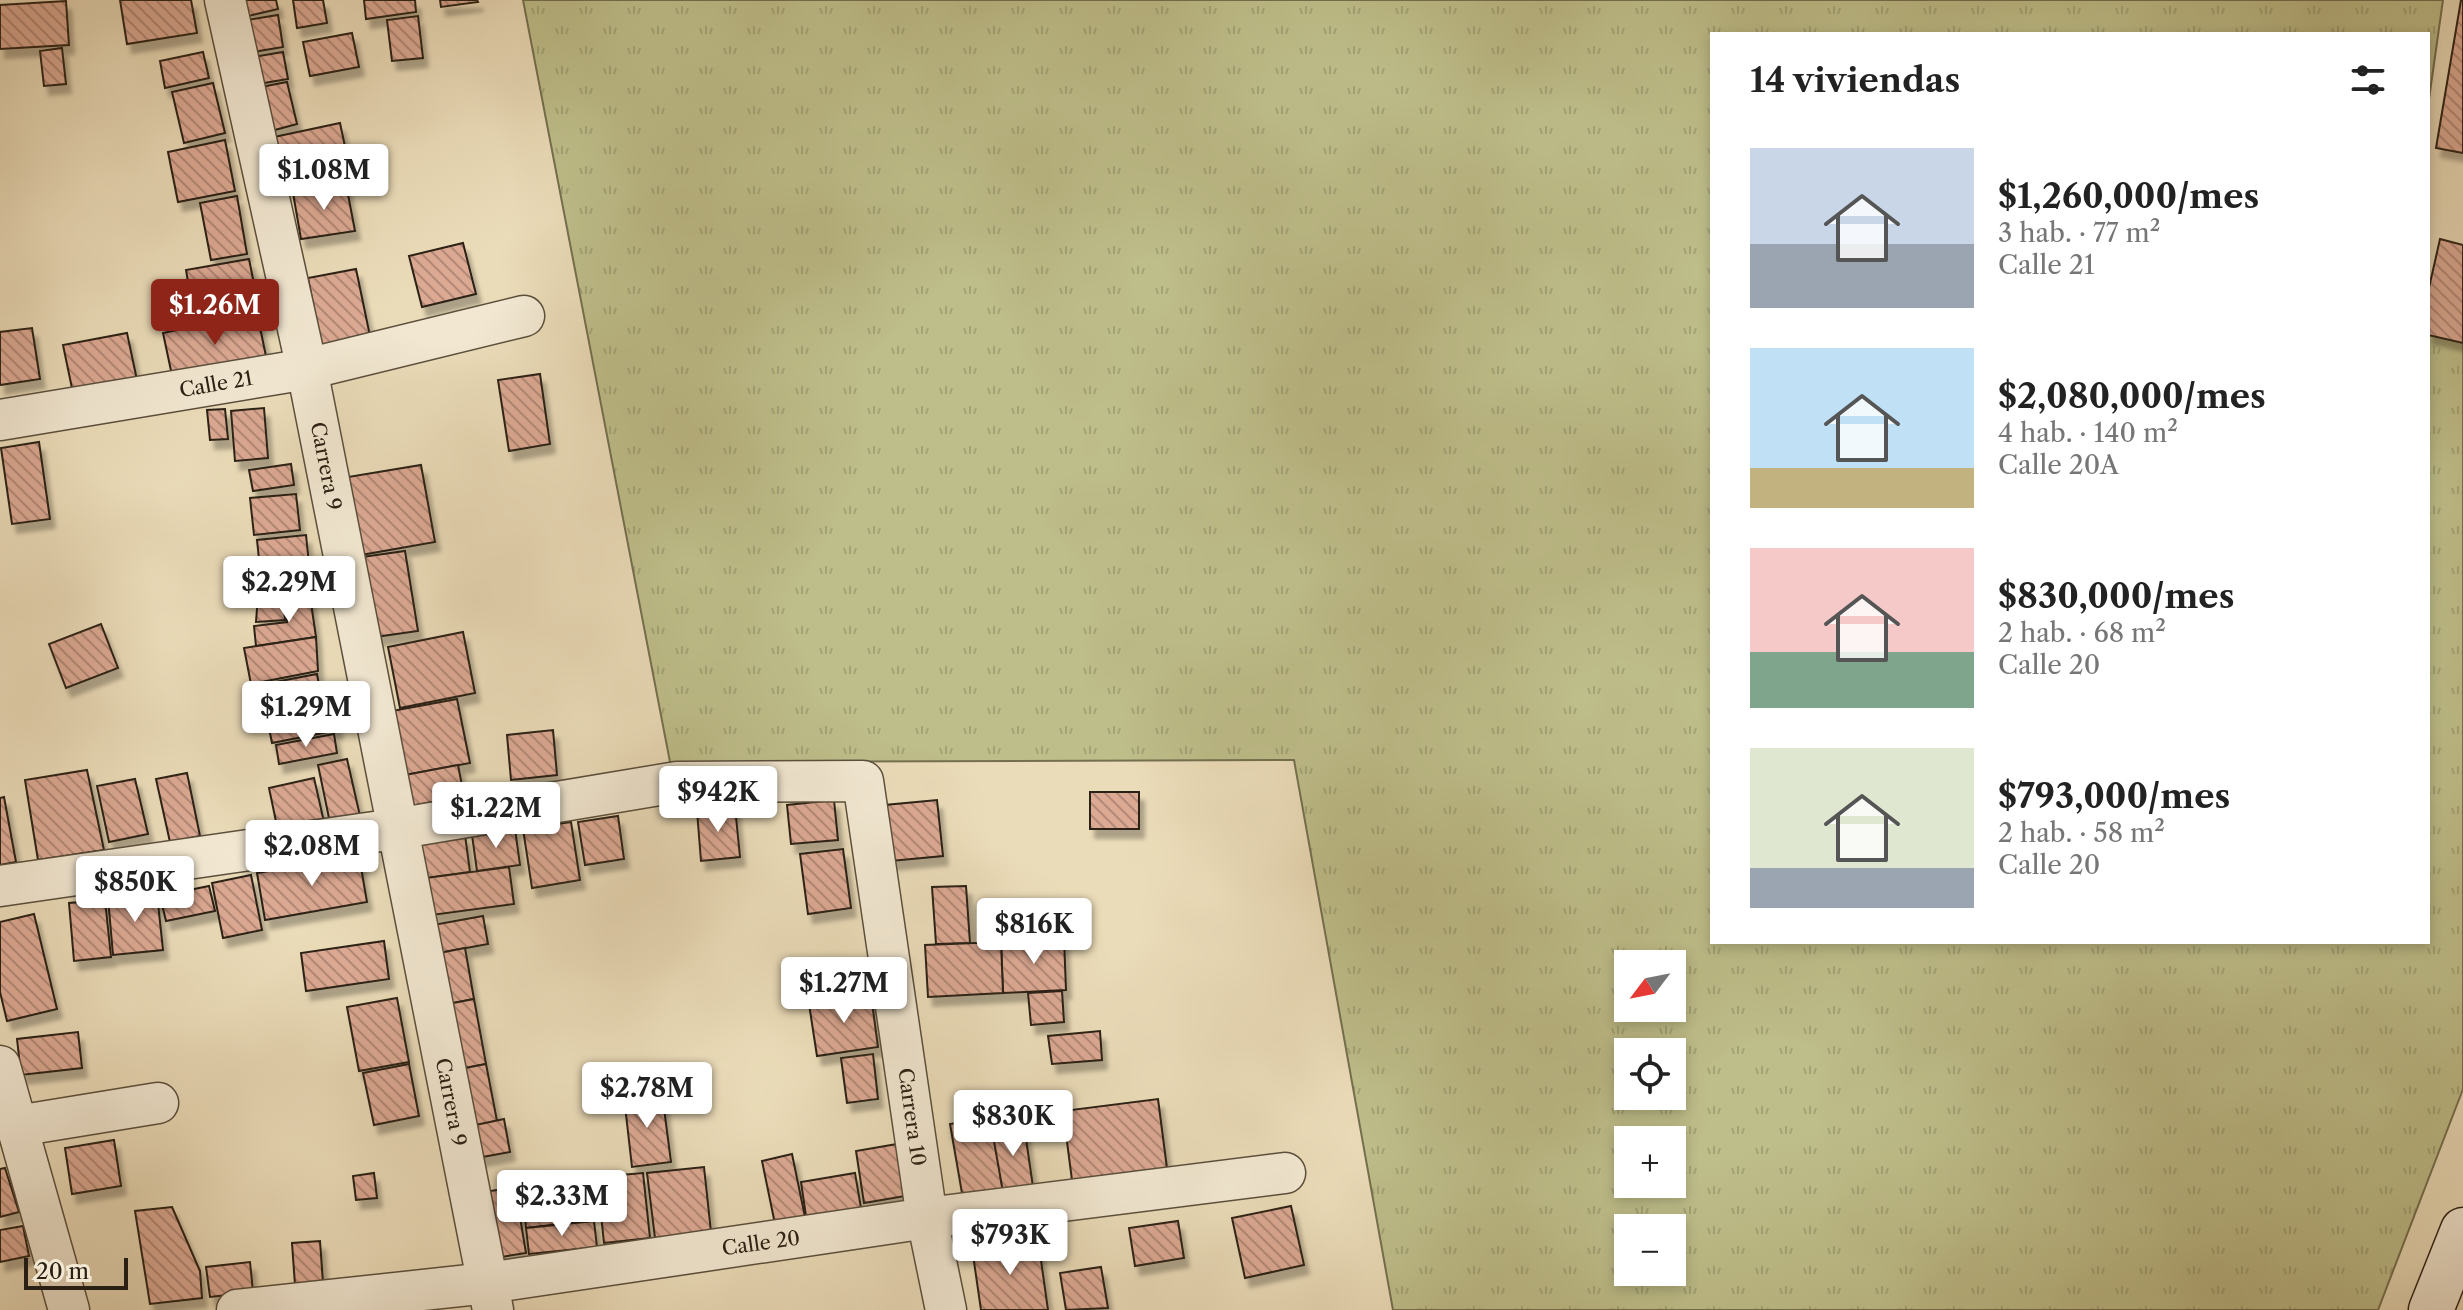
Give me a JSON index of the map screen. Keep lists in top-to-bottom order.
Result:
{
  "streets": {
    "street": [
      "Calle 21",
      "Carrera 9",
      "Carrera 10",
      "Calle 20"
    ]
  },
  "crossings": [
    ["Calle 21", "Carrera 9"],
    ["Carrera 9", "Carrera 10"],
    ["Carrera 9", "Calle 20"],
    ["Carrera 10", "Calle 20"]
  ],
  "scale_bar": "20 m",
  "north": "bottom left",
  "page": {
    "heading": "14 viviendas",
    "list": [
      {
        "name": "$1,260,000/mes",
        "note": "3 hab. · 77 m² · Calle 21"
      },
      {
        "name": "$2,080,000/mes",
        "note": "4 hab. · 140 m² · Calle 20A"
      },
      {
        "name": "$830,000/mes",
        "note": "2 hab. · 68 m² · Calle 20"
      },
      {
        "name": "$793,000/mes",
        "note": "2 hab. · 58 m² · Calle 20"
      }
    ],
    "price": [
      "$1.08M",
      "$1.26M",
      "$2.29M",
      "$1.29M",
      "$942K",
      "$1.22M",
      "$2.08M",
      "$850K",
      "$816K",
      "$1.27M",
      "$2.78M",
      "$830K",
      "$2.33M",
      "$793K"
    ],
    "map_buttons": ["+", "−"],
    "scale": "20 m"
  }
}
